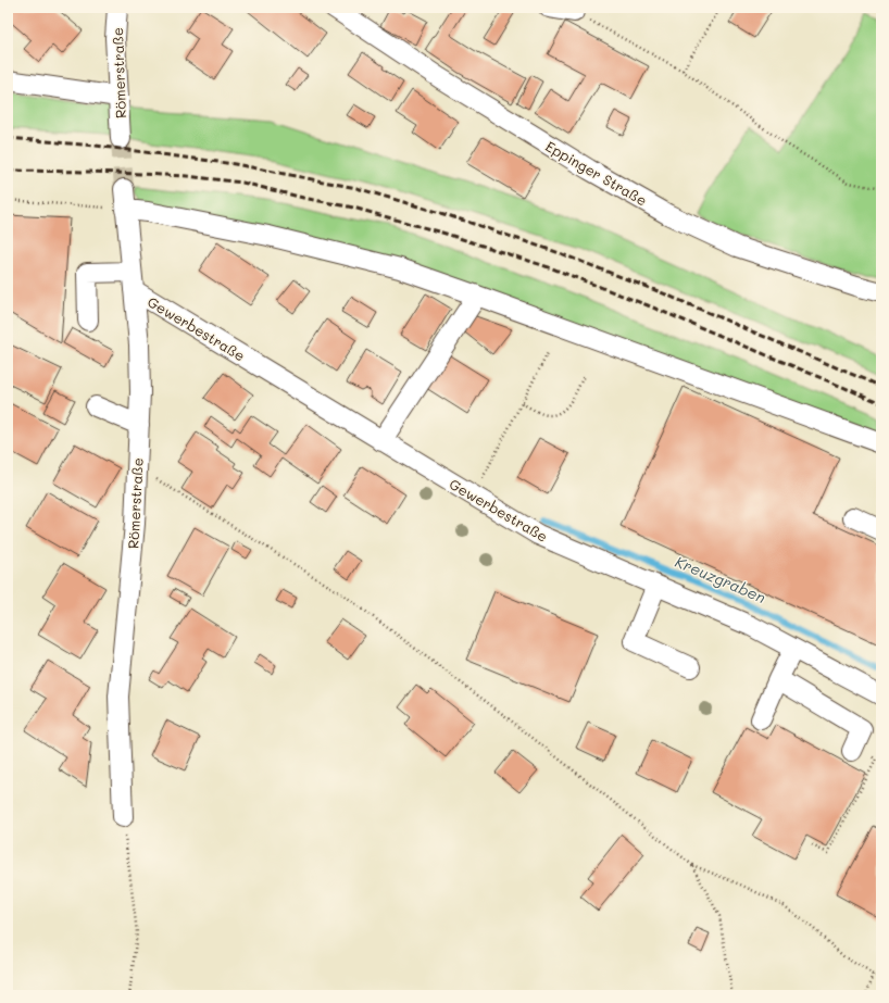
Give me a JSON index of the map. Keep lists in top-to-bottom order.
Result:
{
  "streets": {
    "street": ["Römerstraße", "Eppinger Straße", "Gewerbestraße"]
  },
  "crossings": [
    ["Römerstraße", "Gewerbestraße"]
  ],
  "water": ["Kreuzgraben"]
}
